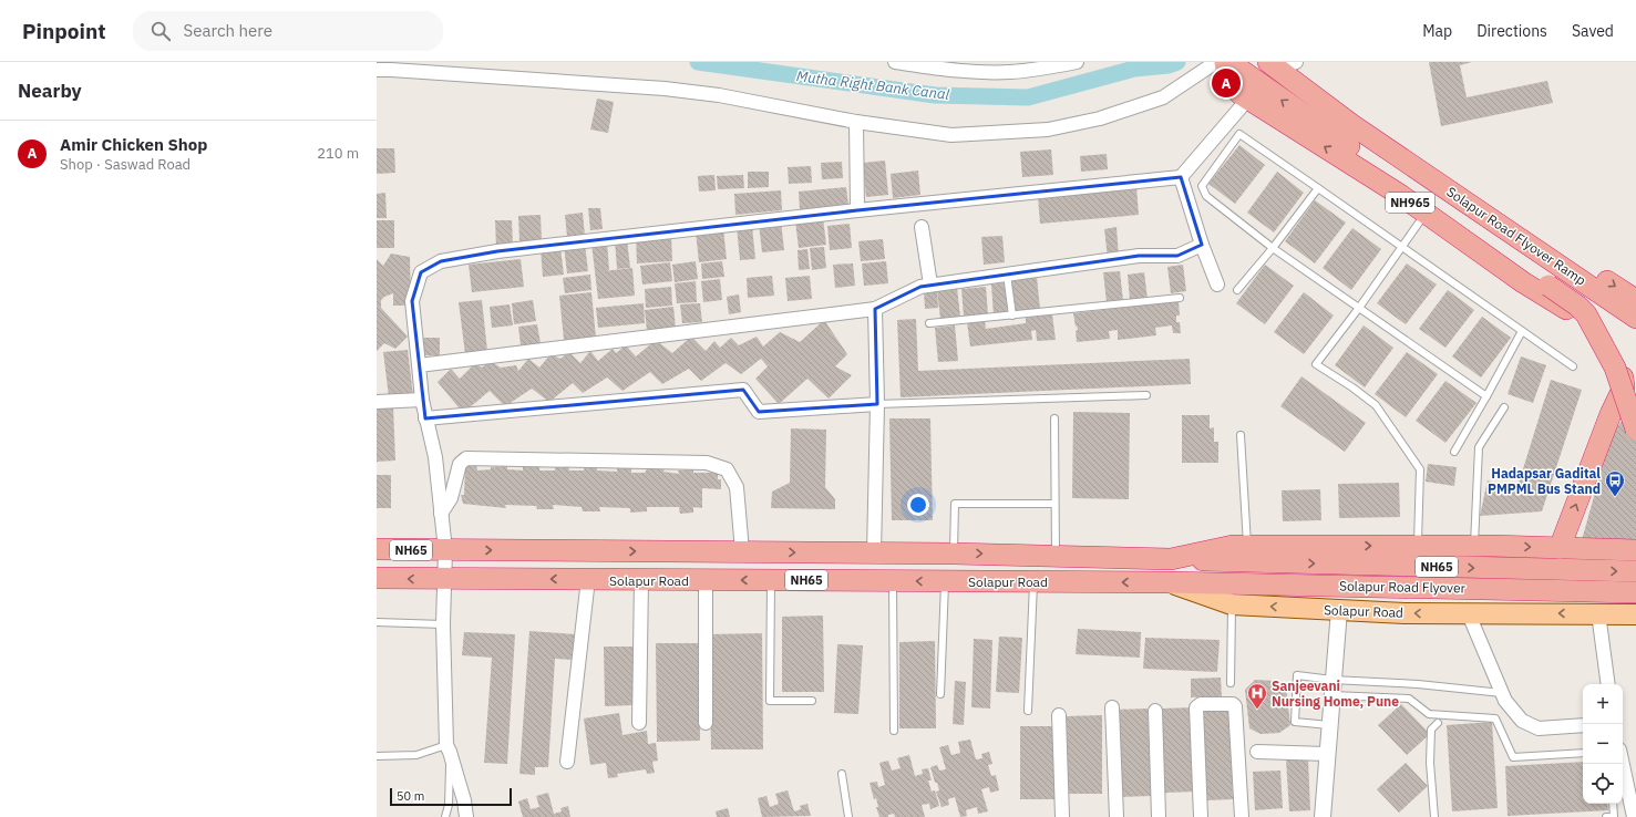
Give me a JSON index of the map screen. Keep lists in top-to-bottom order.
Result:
{
  "streets": {
    "highway": [
      "NH965",
      "Solapur Road Flyover Ramp",
      "NH65",
      "Solapur Road",
      "Solapur Road Flyover"
    ]
  },
  "crossings": [
    ["NH965", "Solapur Road Flyover Ramp"],
    ["NH965", "Solapur Road"],
    ["Solapur Road", "Solapur Road Flyover"]
  ],
  "water": ["Mutha Right Bank Canal"],
  "places": {
    "bus stop": ["Hadapsar Gadital PMPML Bus Stand"],
    "hospital": ["Sanjeevani Nursing Home, Pune"]
  },
  "scale_bar": "50 m",
  "page": {
    "header": "Pinpoint",
    "search": "Search here",
    "nav": ["Map", "Directions", "Saved"],
    "heading": "Nearby",
    "pins": "A",
    "list": [
      {
        "mark": "A",
        "name": "Amir Chicken Shop",
        "note": "Shop · Saswad Road",
        "value": "210 m"
      }
    ],
    "map_buttons": ["+", "−"],
    "scale": "50 m"
  }
}
